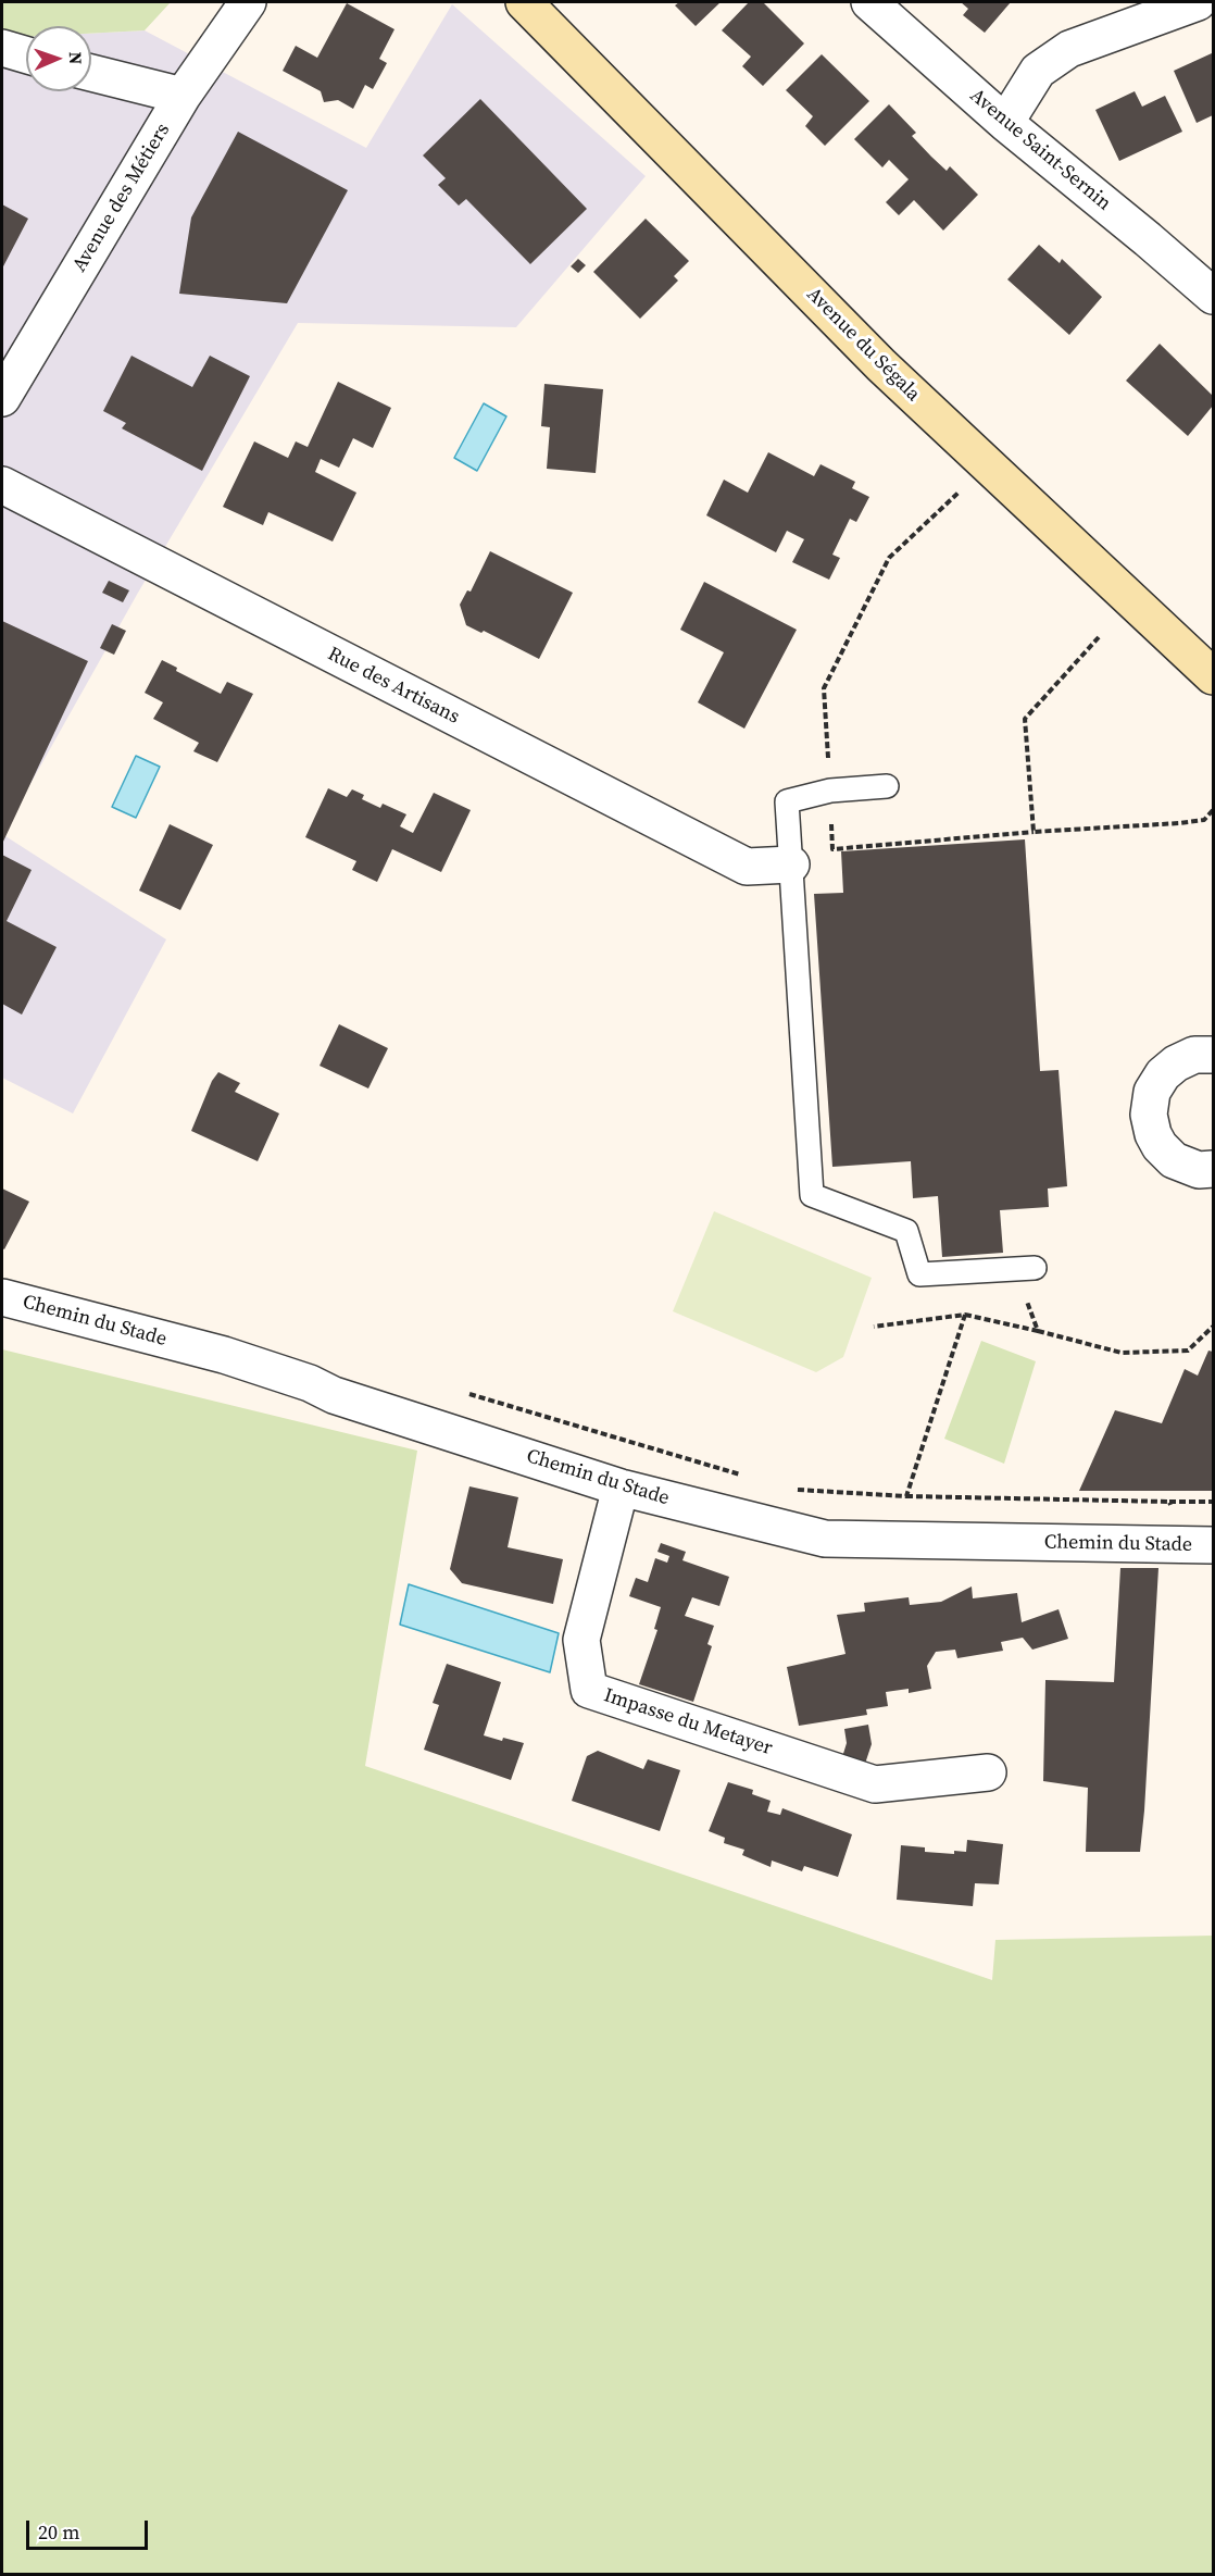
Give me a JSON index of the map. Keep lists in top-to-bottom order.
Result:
{
  "streets": {
    "street": [
      "Avenue Saint-Sernin",
      "Avenue des Métiers",
      "Avenue du Ségala",
      "Rue des Artisans",
      "Chemin du Stade",
      "Impasse du Metayer"
    ]
  },
  "crossings": [
    ["Chemin du Stade", "Impasse du Metayer"]
  ],
  "scale_bar": "20 m",
  "north": "right"
}
